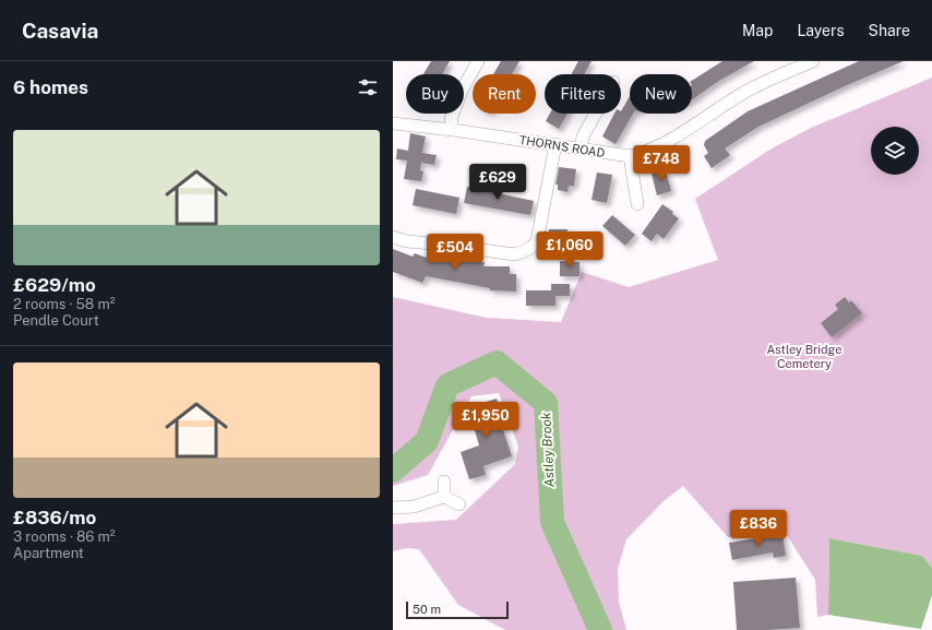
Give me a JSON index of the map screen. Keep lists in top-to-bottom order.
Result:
{
  "streets": {
    "street": ["THORNS ROAD"]
  },
  "water": ["Astley Brook"],
  "parks": ["Astley Bridge Cemetery"],
  "scale_bar": "50 m",
  "page": {
    "header": "Casavia",
    "nav": ["Map", "Layers", "Share"],
    "heading": "6 homes",
    "chip": [
      "Buy",
      "Rent",
      "Filters",
      "New"
    ],
    "list": [
      {
        "name": "£629/mo",
        "note": "2 rooms · 58 m² · Pendle Court"
      },
      {
        "name": "£836/mo",
        "note": "3 rooms · 86 m² · Apartment"
      }
    ],
    "price": [
      "£748",
      "£629",
      "£1,060",
      "£504",
      "£1,950",
      "£836"
    ],
    "scale": "50 m"
  }
}
